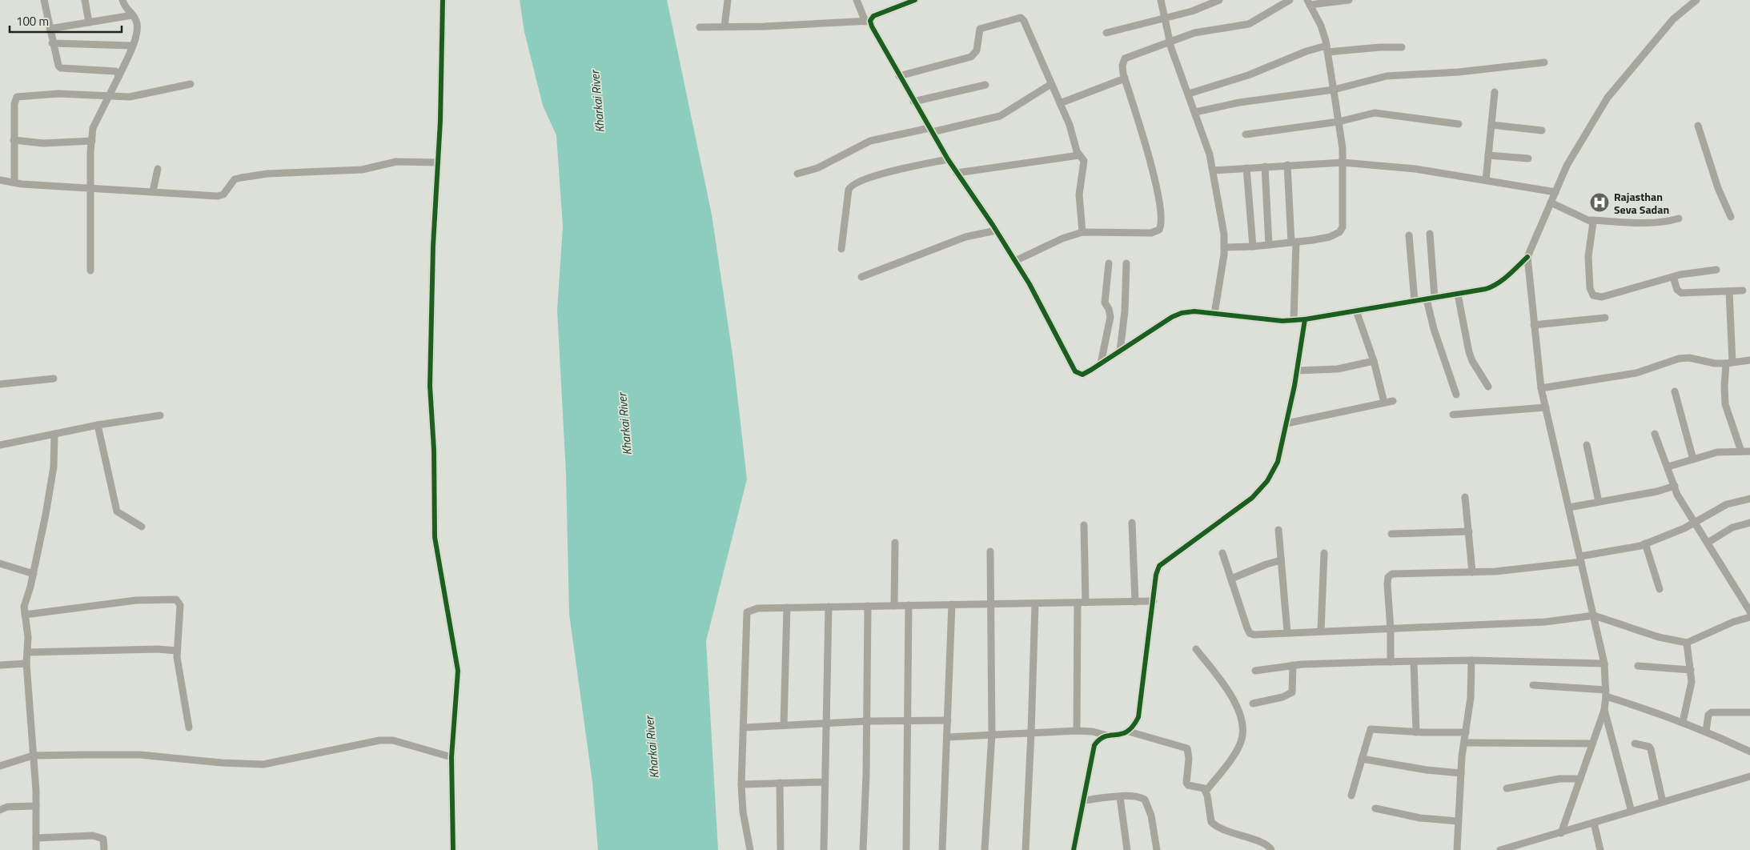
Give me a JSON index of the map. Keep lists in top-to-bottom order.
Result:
{
  "water": ["Kharkai River"],
  "places": {
    "hospital": ["Rajasthan Seva Sadan"]
  },
  "scale_bar": "100 m"
}
